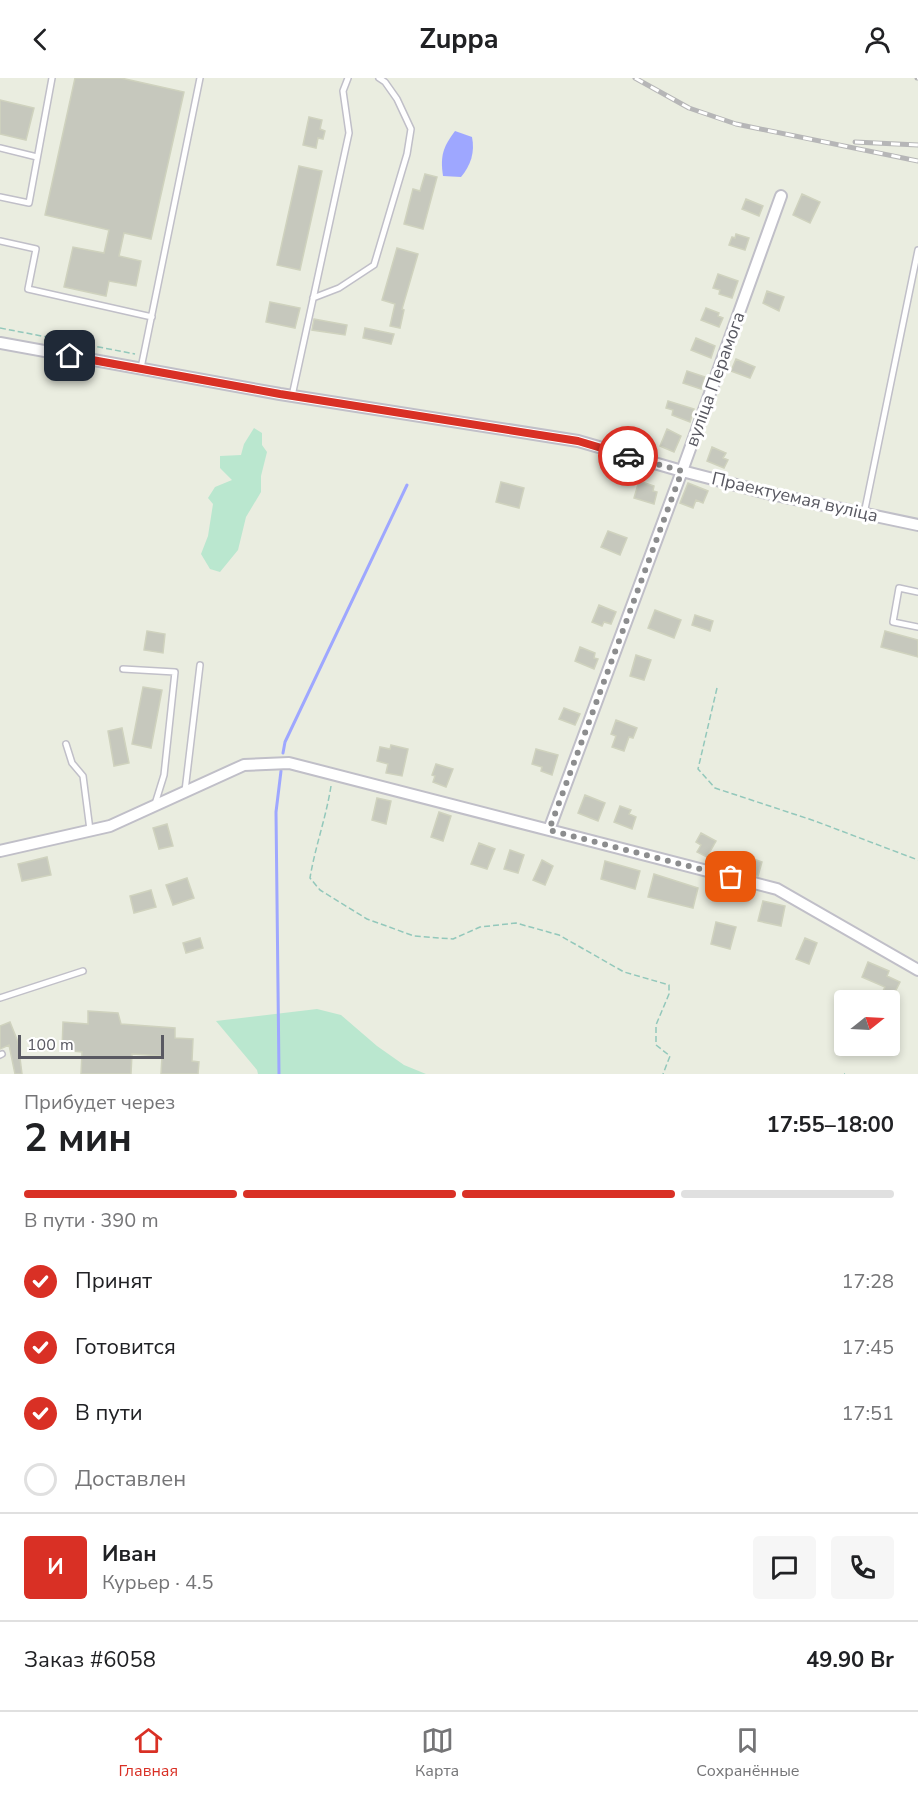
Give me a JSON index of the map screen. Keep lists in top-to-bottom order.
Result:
{
  "streets": {
    "street": ["вуліца Перамога", "Праектуемая вуліца"]
  },
  "crossings": [
    ["вуліца Перамога", "Праектуемая вуліца"]
  ],
  "scale_bar": "100 m",
  "north": "right",
  "page": {
    "header": "Zuppa",
    "scale": "100 m",
    "heading": ["2 мин", "Прибудет через", "17:55–18:00"],
    "panel": [
      "Иван",
      "Курьер · 4.5",
      "Заказ #6058",
      "49.90 Br"
    ],
    "bar": "В пути · 390 m",
    "list": [
      ["Принят", "17:28"],
      ["Готовится", "17:45"],
      ["В пути", "17:51"],
      "Доставлен"
    ],
    "round": "И",
    "tabs": ["Главная", "Карта", "Сохранённые"]
  }
}
